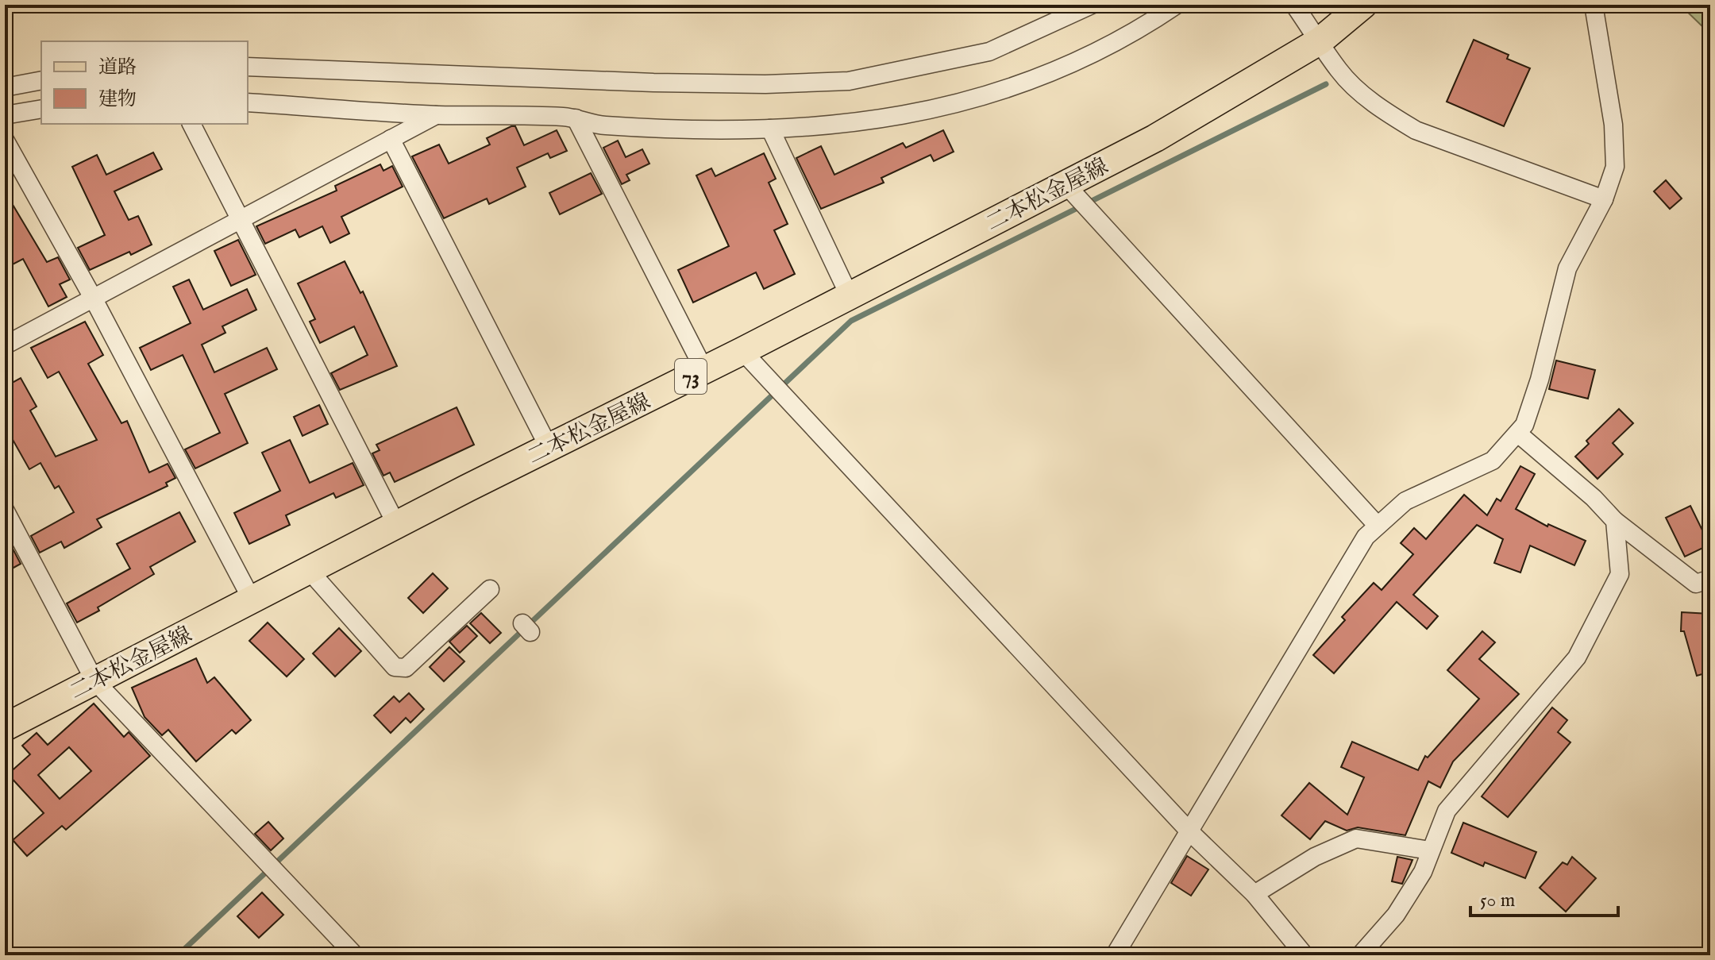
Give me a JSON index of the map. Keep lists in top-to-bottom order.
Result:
{
  "streets": {
    "main road": ["二本松金屋線", "73"]
  },
  "legend": ["道路", "建物"],
  "scale_bar": "50 m"
}
